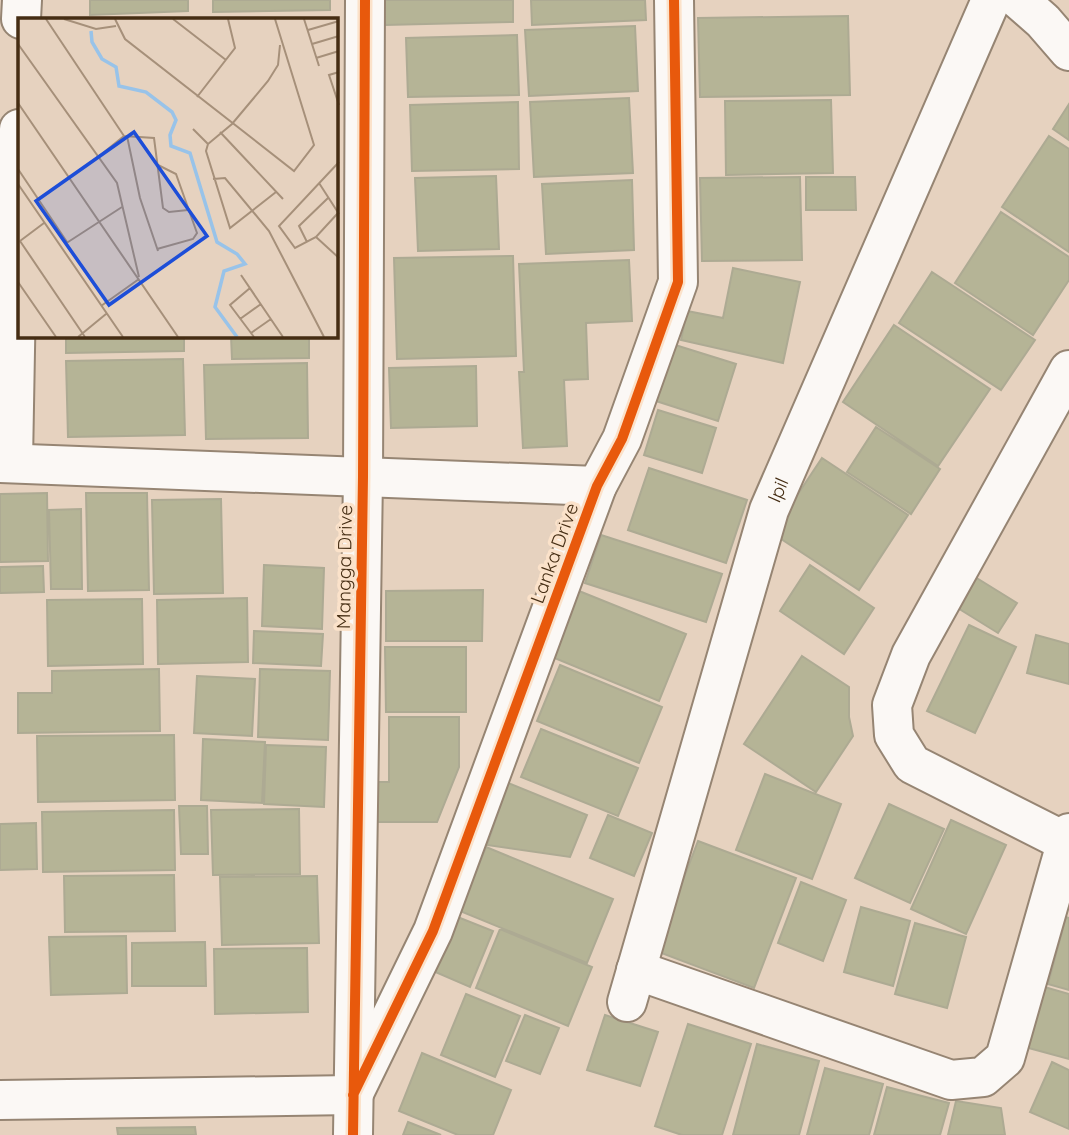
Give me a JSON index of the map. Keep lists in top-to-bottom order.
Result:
{
  "streets": {
    "street": ["Ipil", "Lanka Drive", "Mangga Drive"]
  },
  "crossings": [
    ["Lanka Drive", "Mangga Drive"]
  ]
}
